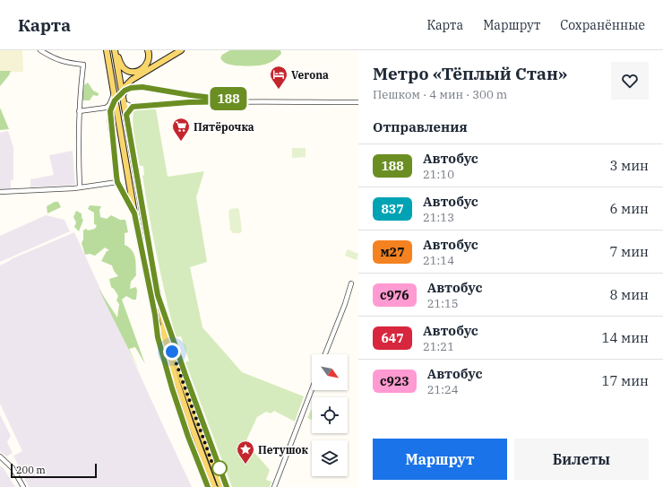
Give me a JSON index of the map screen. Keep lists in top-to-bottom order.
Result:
{
  "places": {
    "hotel": ["Verona"],
    "supermarket": ["Пятёрочка"],
    "place": ["Петушок"]
  },
  "lines": ["bus line 188"],
  "scale_bar": "200 m",
  "north": "bottom right",
  "page": {
    "header": "Карта",
    "nav": ["Карта", "Маршрут", "Сохранённые"],
    "on_map": "188",
    "heading": [
      ["Метро «Тёплый Стан»", "Пешком · 4 мин · 300 m"],
      "Отправления"
    ],
    "list": [
      {
        "mark": "188",
        "name": "Автобус",
        "note": "21:10",
        "value": "3 мин"
      },
      {
        "mark": "837",
        "name": "Автобус",
        "note": "21:13",
        "value": "6 мин"
      },
      {
        "mark": "м27",
        "name": "Автобус",
        "note": "21:14",
        "value": "7 мин"
      },
      {
        "mark": "с976",
        "name": "Автобус",
        "note": "21:15",
        "value": "8 мин"
      },
      {
        "mark": "647",
        "name": "Автобус",
        "note": "21:21",
        "value": "14 мин"
      },
      {
        "mark": "с923",
        "name": "Автобус",
        "note": "21:24",
        "value": "17 мин"
      }
    ],
    "buttons": ["Маршрут", "Билеты"],
    "scale": "200 m"
  }
}
